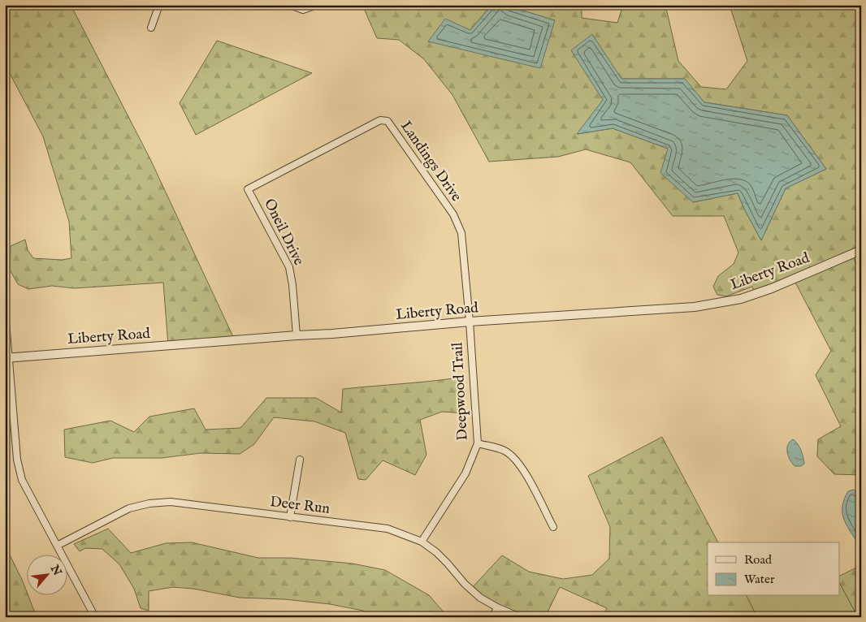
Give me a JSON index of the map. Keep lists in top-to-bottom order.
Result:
{
  "streets": {
    "street": [
      "Landings Drive",
      "Oneil Drive",
      "Liberty Road",
      "Deepwood Trail",
      "Deer Run"
    ]
  },
  "crossings": [
    ["Landings Drive", "Oneil Drive"],
    ["Landings Drive", "Liberty Road"],
    ["Landings Drive", "Deepwood Trail"],
    ["Oneil Drive", "Liberty Road"],
    ["Liberty Road", "Deepwood Trail"],
    ["Deepwood Trail", "Deer Run"]
  ],
  "legend": ["Road", "Water"],
  "north": "top right"
}
